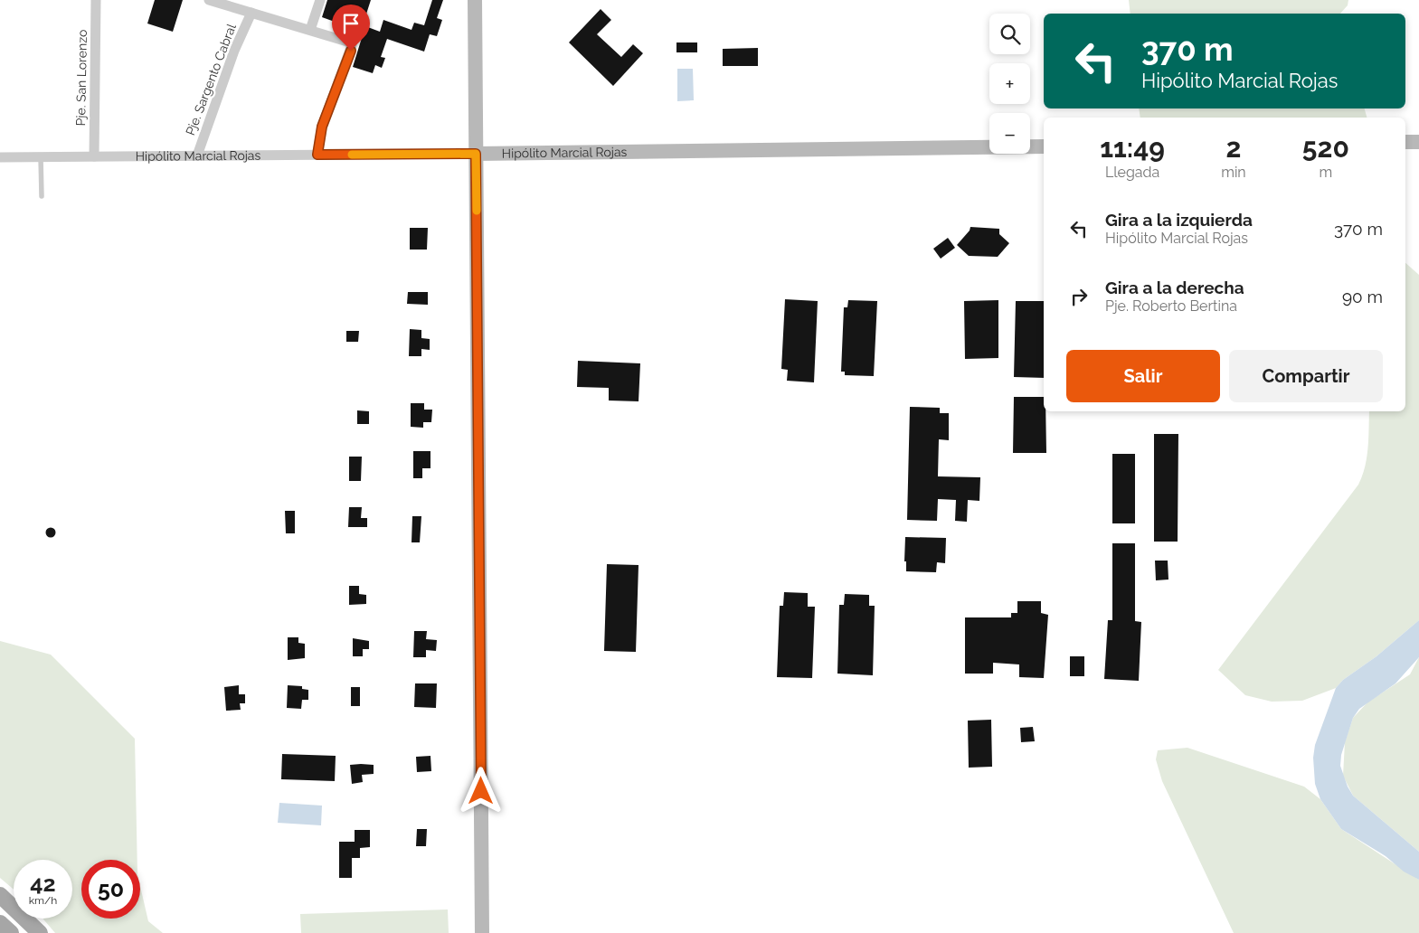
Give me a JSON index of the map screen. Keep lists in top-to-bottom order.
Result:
{
  "streets": {
    "main road": ["Hipólito Marcial Rojas"],
    "street": ["Pje. San Lorenzo", "Pje. Sargento Cabral"]
  },
  "crossings": [
    ["Pje. San Lorenzo", "Hipólito Marcial Rojas"],
    ["Pje. Sargento Cabral", "Hipólito Marcial Rojas"]
  ],
  "page": {
    "map_buttons": ["+", "−"],
    "turn": ["370 m", "Hipólito Marcial Rojas"],
    "eta": [
      "11:49",
      "Llegada",
      "2",
      "min",
      "520",
      "m"
    ],
    "list": [
      {
        "name": "Gira a la izquierda",
        "note": "Hipólito Marcial Rojas",
        "value": "370 m"
      },
      {
        "name": "Gira a la derecha",
        "note": "Pje. Roberto Bertina",
        "value": "90 m"
      }
    ],
    "buttons": ["Salir", "Compartir"],
    "speed": "42 km/h",
    "limit": "50"
  }
}
